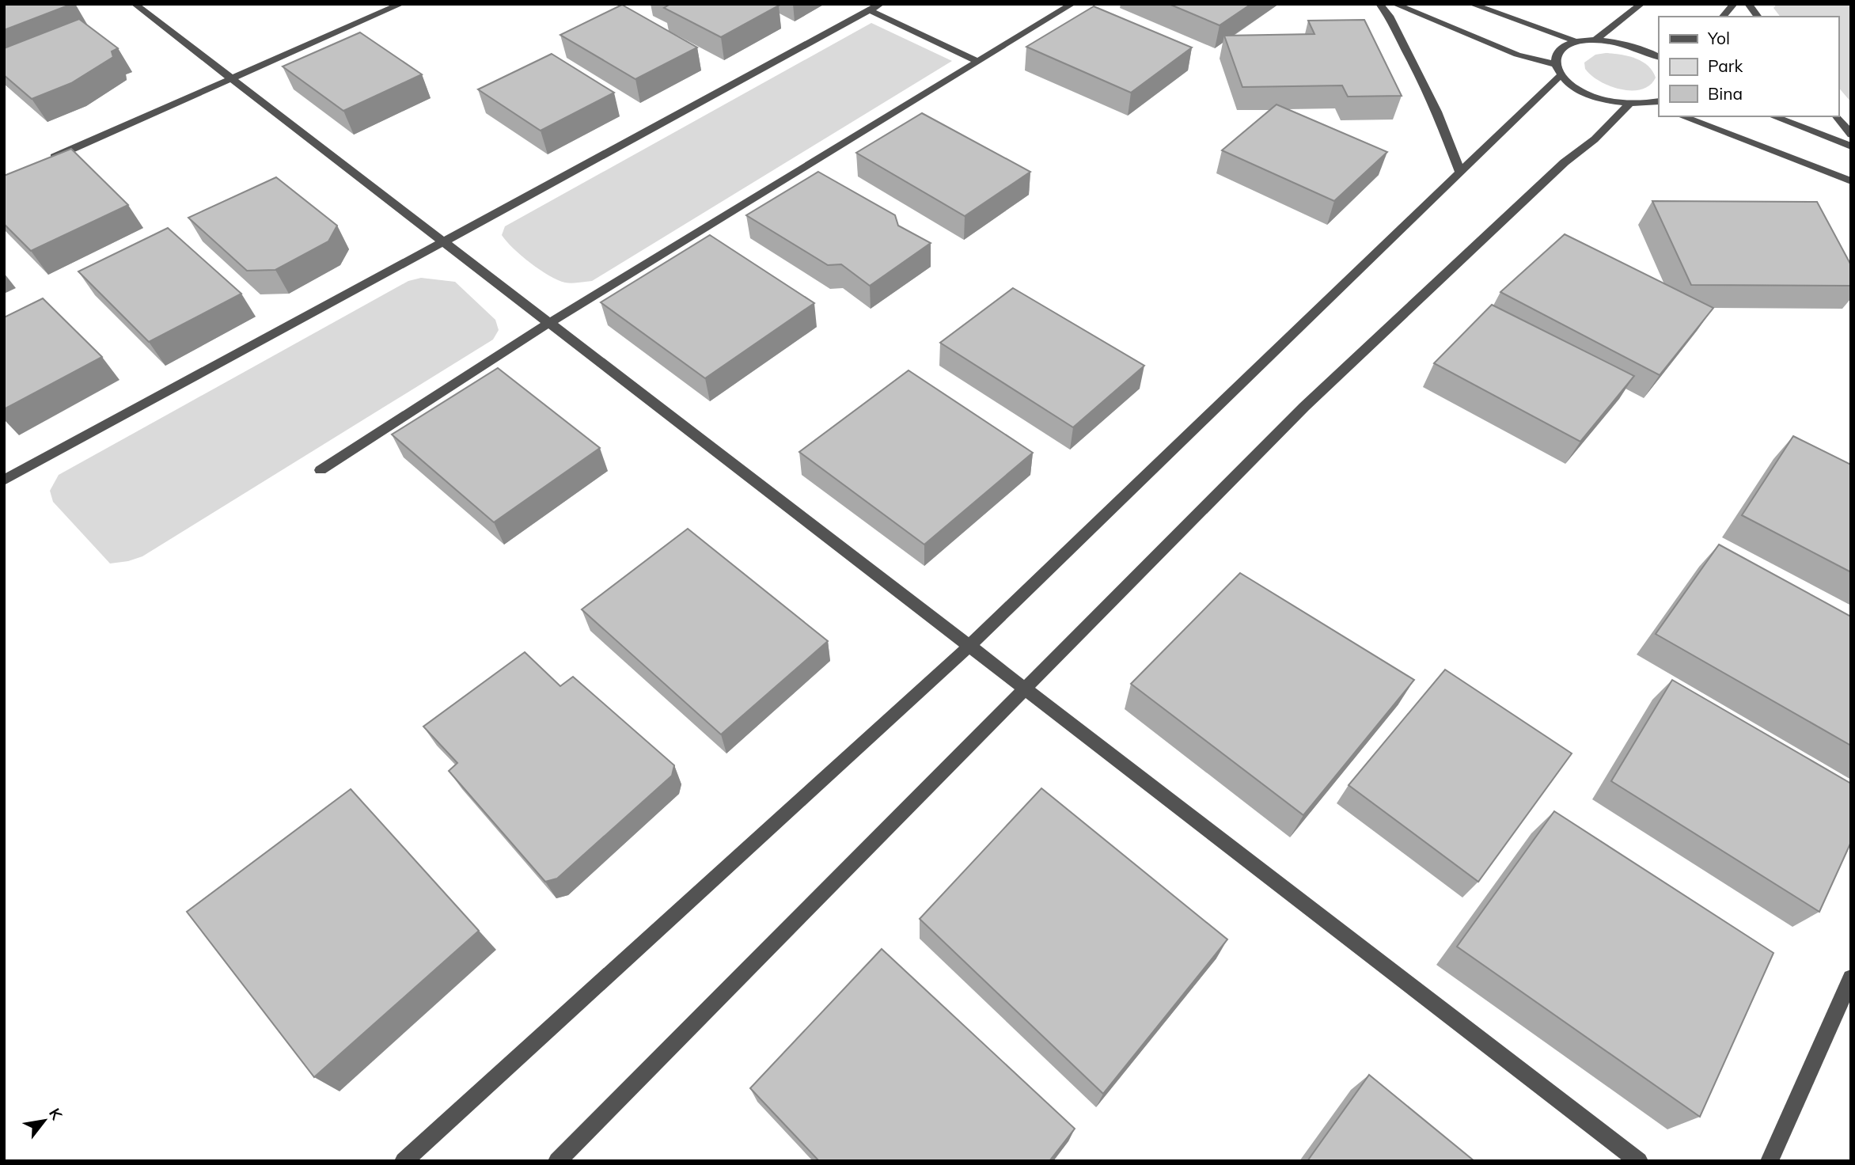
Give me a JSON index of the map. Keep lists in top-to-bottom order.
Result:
{
  "legend": ["Yol", "Park", "Bina"],
  "north": "top right"
}
